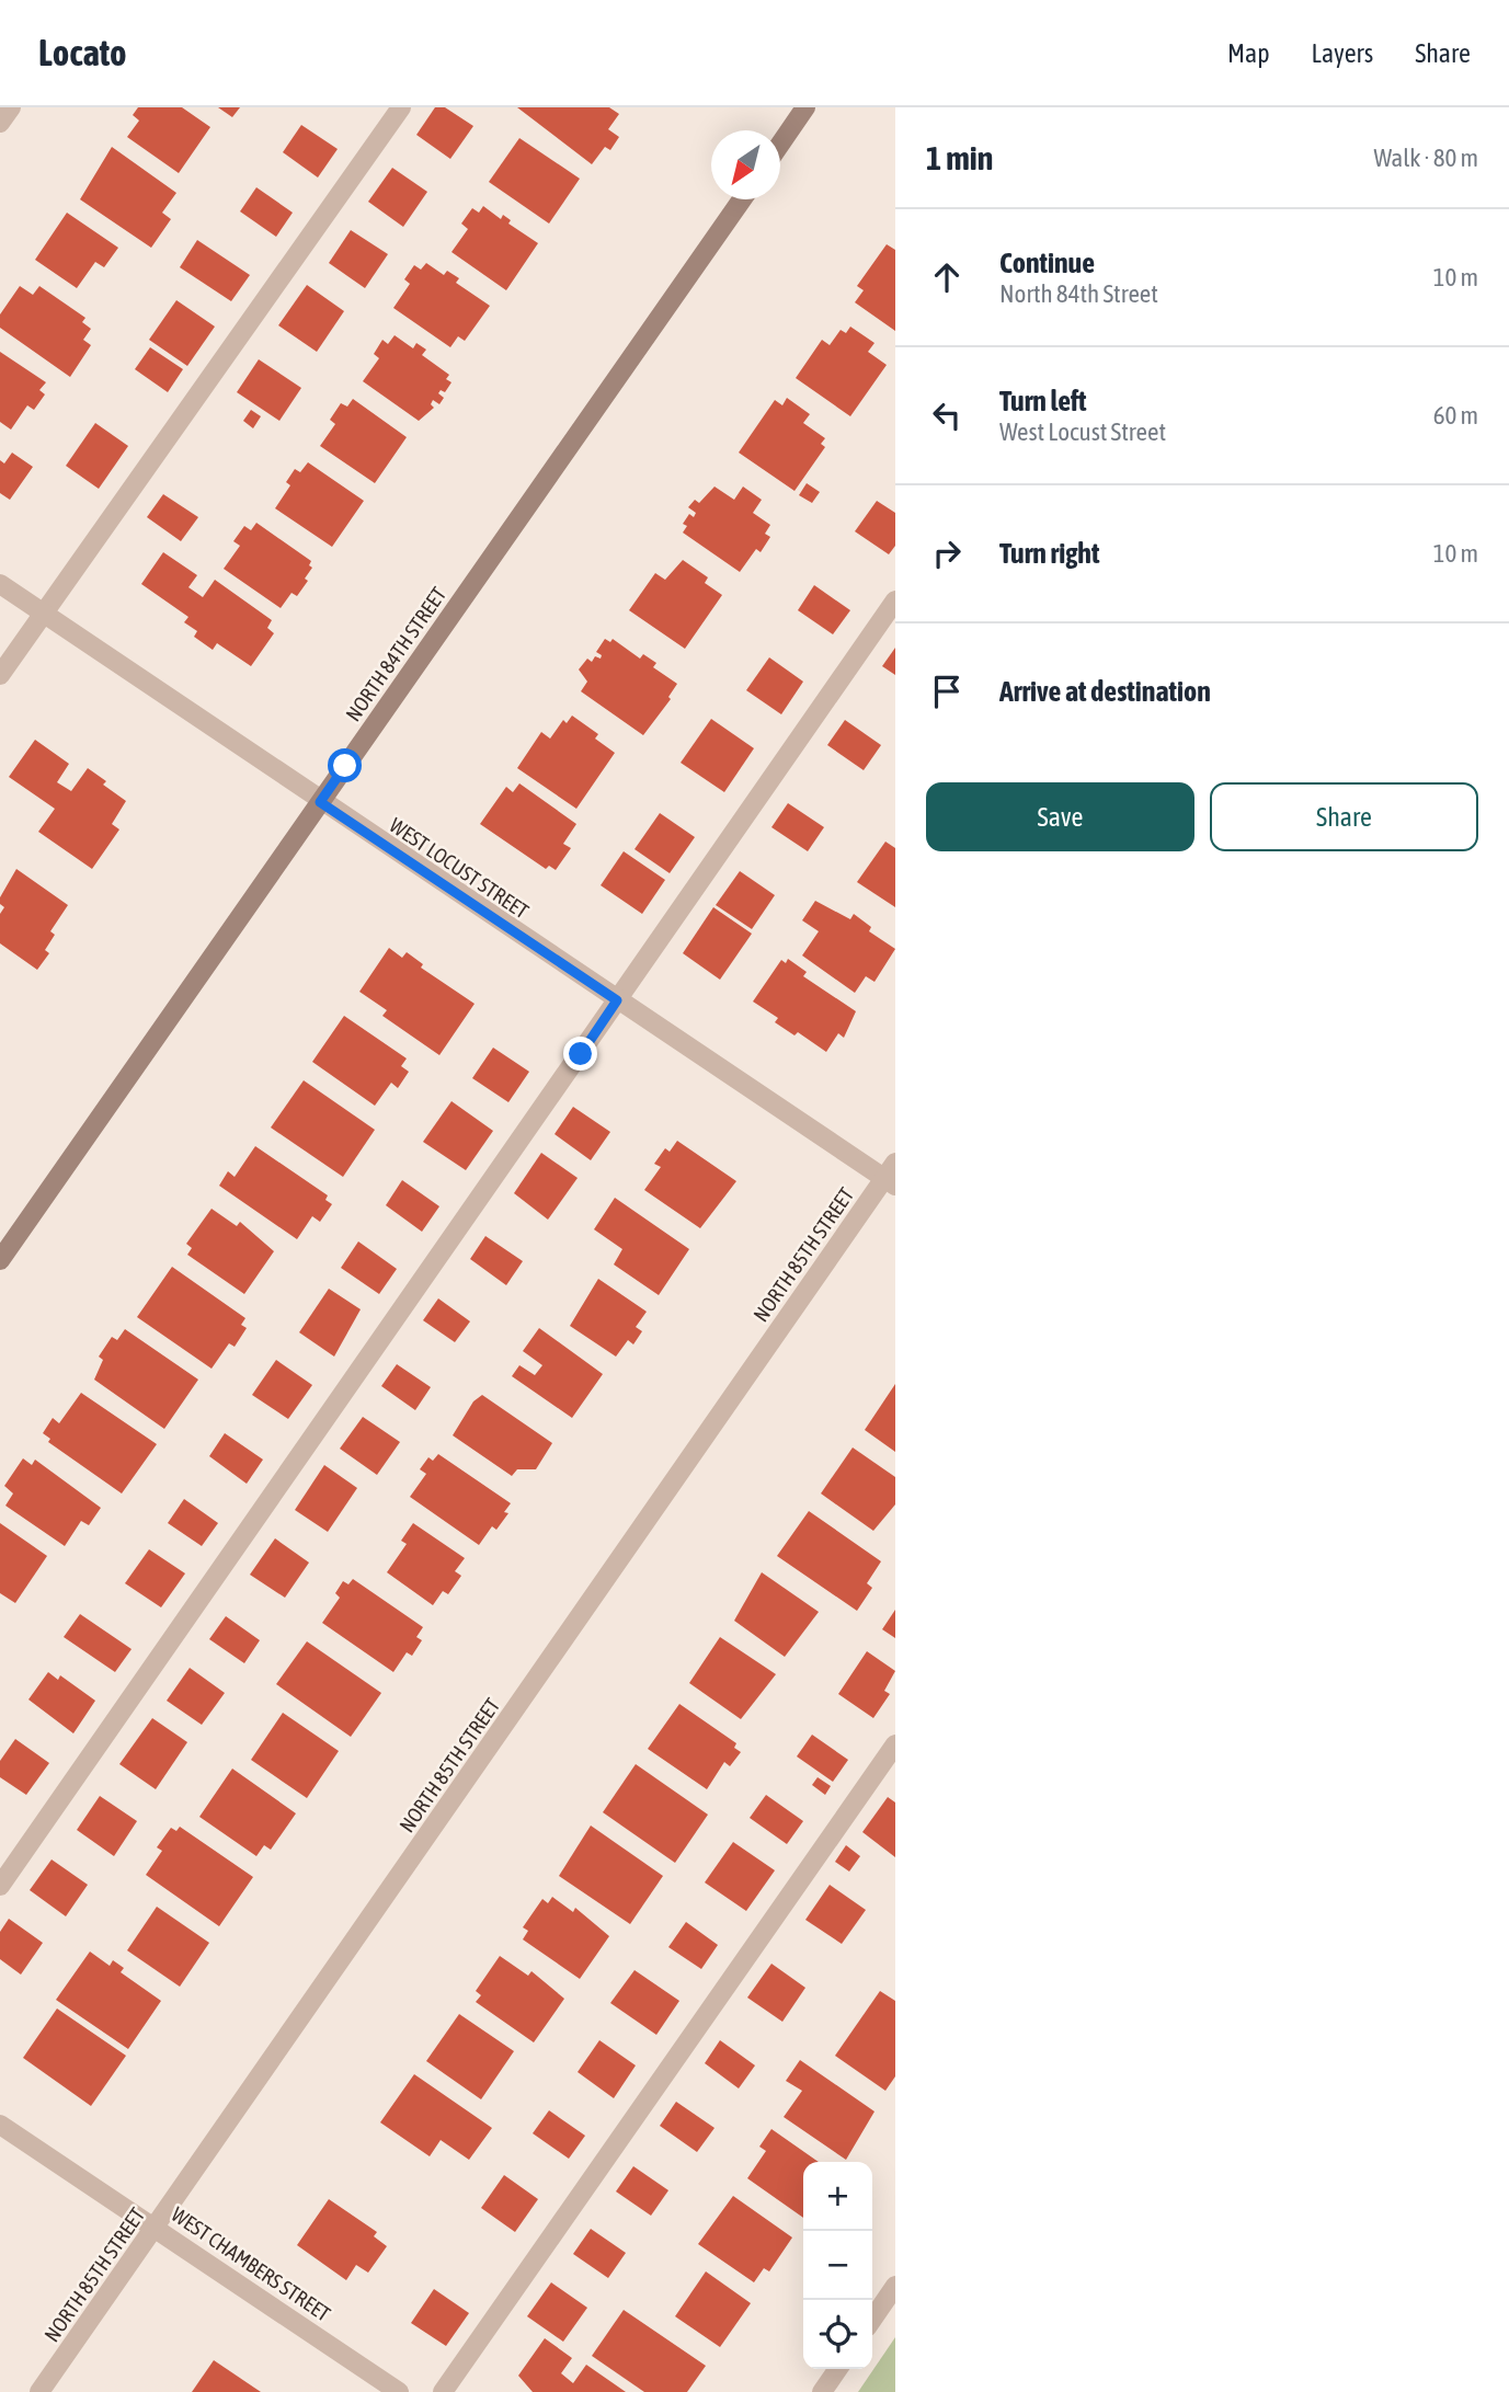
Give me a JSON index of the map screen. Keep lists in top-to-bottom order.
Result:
{
  "streets": {
    "street": [
      "NORTH 84TH STREET",
      "WEST LOCUST STREET",
      "NORTH 85TH STREET",
      "WEST CHAMBERS STREET"
    ]
  },
  "crossings": [
    ["NORTH 84TH STREET", "WEST LOCUST STREET"],
    ["WEST LOCUST STREET", "NORTH 85TH STREET"],
    ["NORTH 85TH STREET", "WEST CHAMBERS STREET"]
  ],
  "north": "bottom left",
  "page": {
    "header": "Locato",
    "nav": ["Map", "Layers", "Share"],
    "heading": ["1 min", "Walk · 80 m"],
    "list": [
      ["Continue", "North 84th Street", "10 m"],
      ["Turn left", "West Locust Street", "60 m"],
      ["Turn right", "10 m"],
      "Arrive at destination"
    ],
    "buttons": ["Save", "Share"],
    "map_buttons": ["+", "−"]
  }
}
